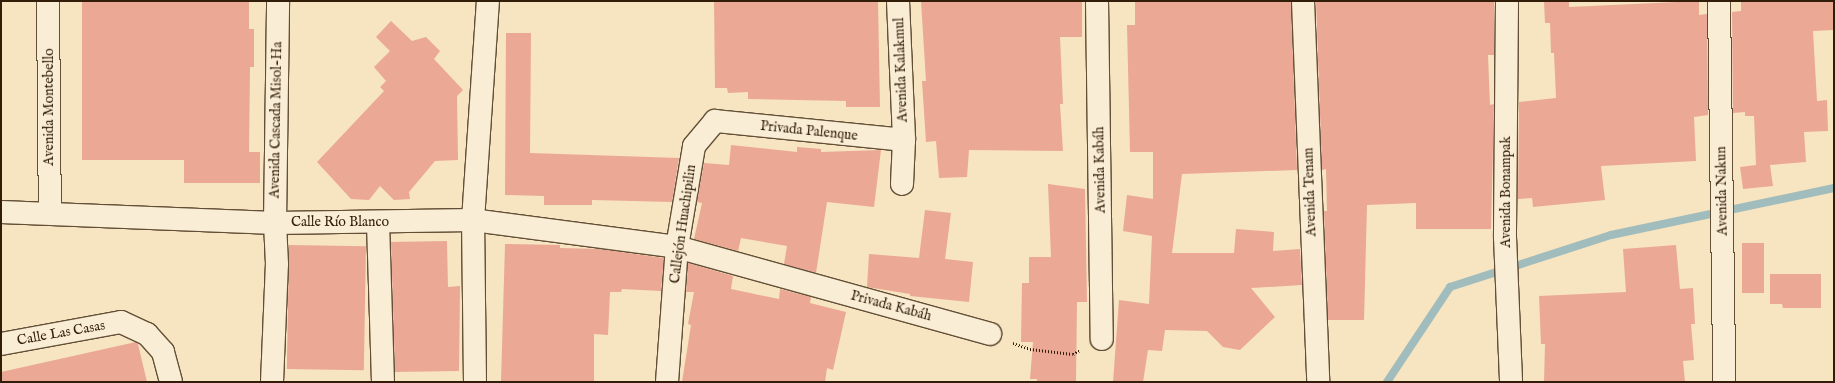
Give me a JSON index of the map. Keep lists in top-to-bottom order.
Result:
{
  "streets": {
    "street": [
      "Avenida Kalakmul",
      "Avenida Montebello",
      "Avenida Cascada Misol-Ha",
      "Privada Palenque",
      "Avenida Kabáh",
      "Avenida Nakun",
      "Avenida Tenam",
      "Avenida Bonampak",
      "Calle Río Blanco",
      "Callejón Huachipilin",
      "Privada Kabáh",
      "Calle Las Casas"
    ]
  },
  "crossings": [
    ["Avenida Kalakmul", "Privada Palenque"],
    ["Avenida Montebello", "Calle Río Blanco"],
    ["Avenida Cascada Misol-Ha", "Calle Río Blanco"],
    ["Privada Palenque", "Callejón Huachipilin"],
    ["Calle Río Blanco", "Callejón Huachipilin"],
    ["Calle Río Blanco", "Privada Kabáh"],
    ["Callejón Huachipilin", "Privada Kabáh"]
  ]
}
